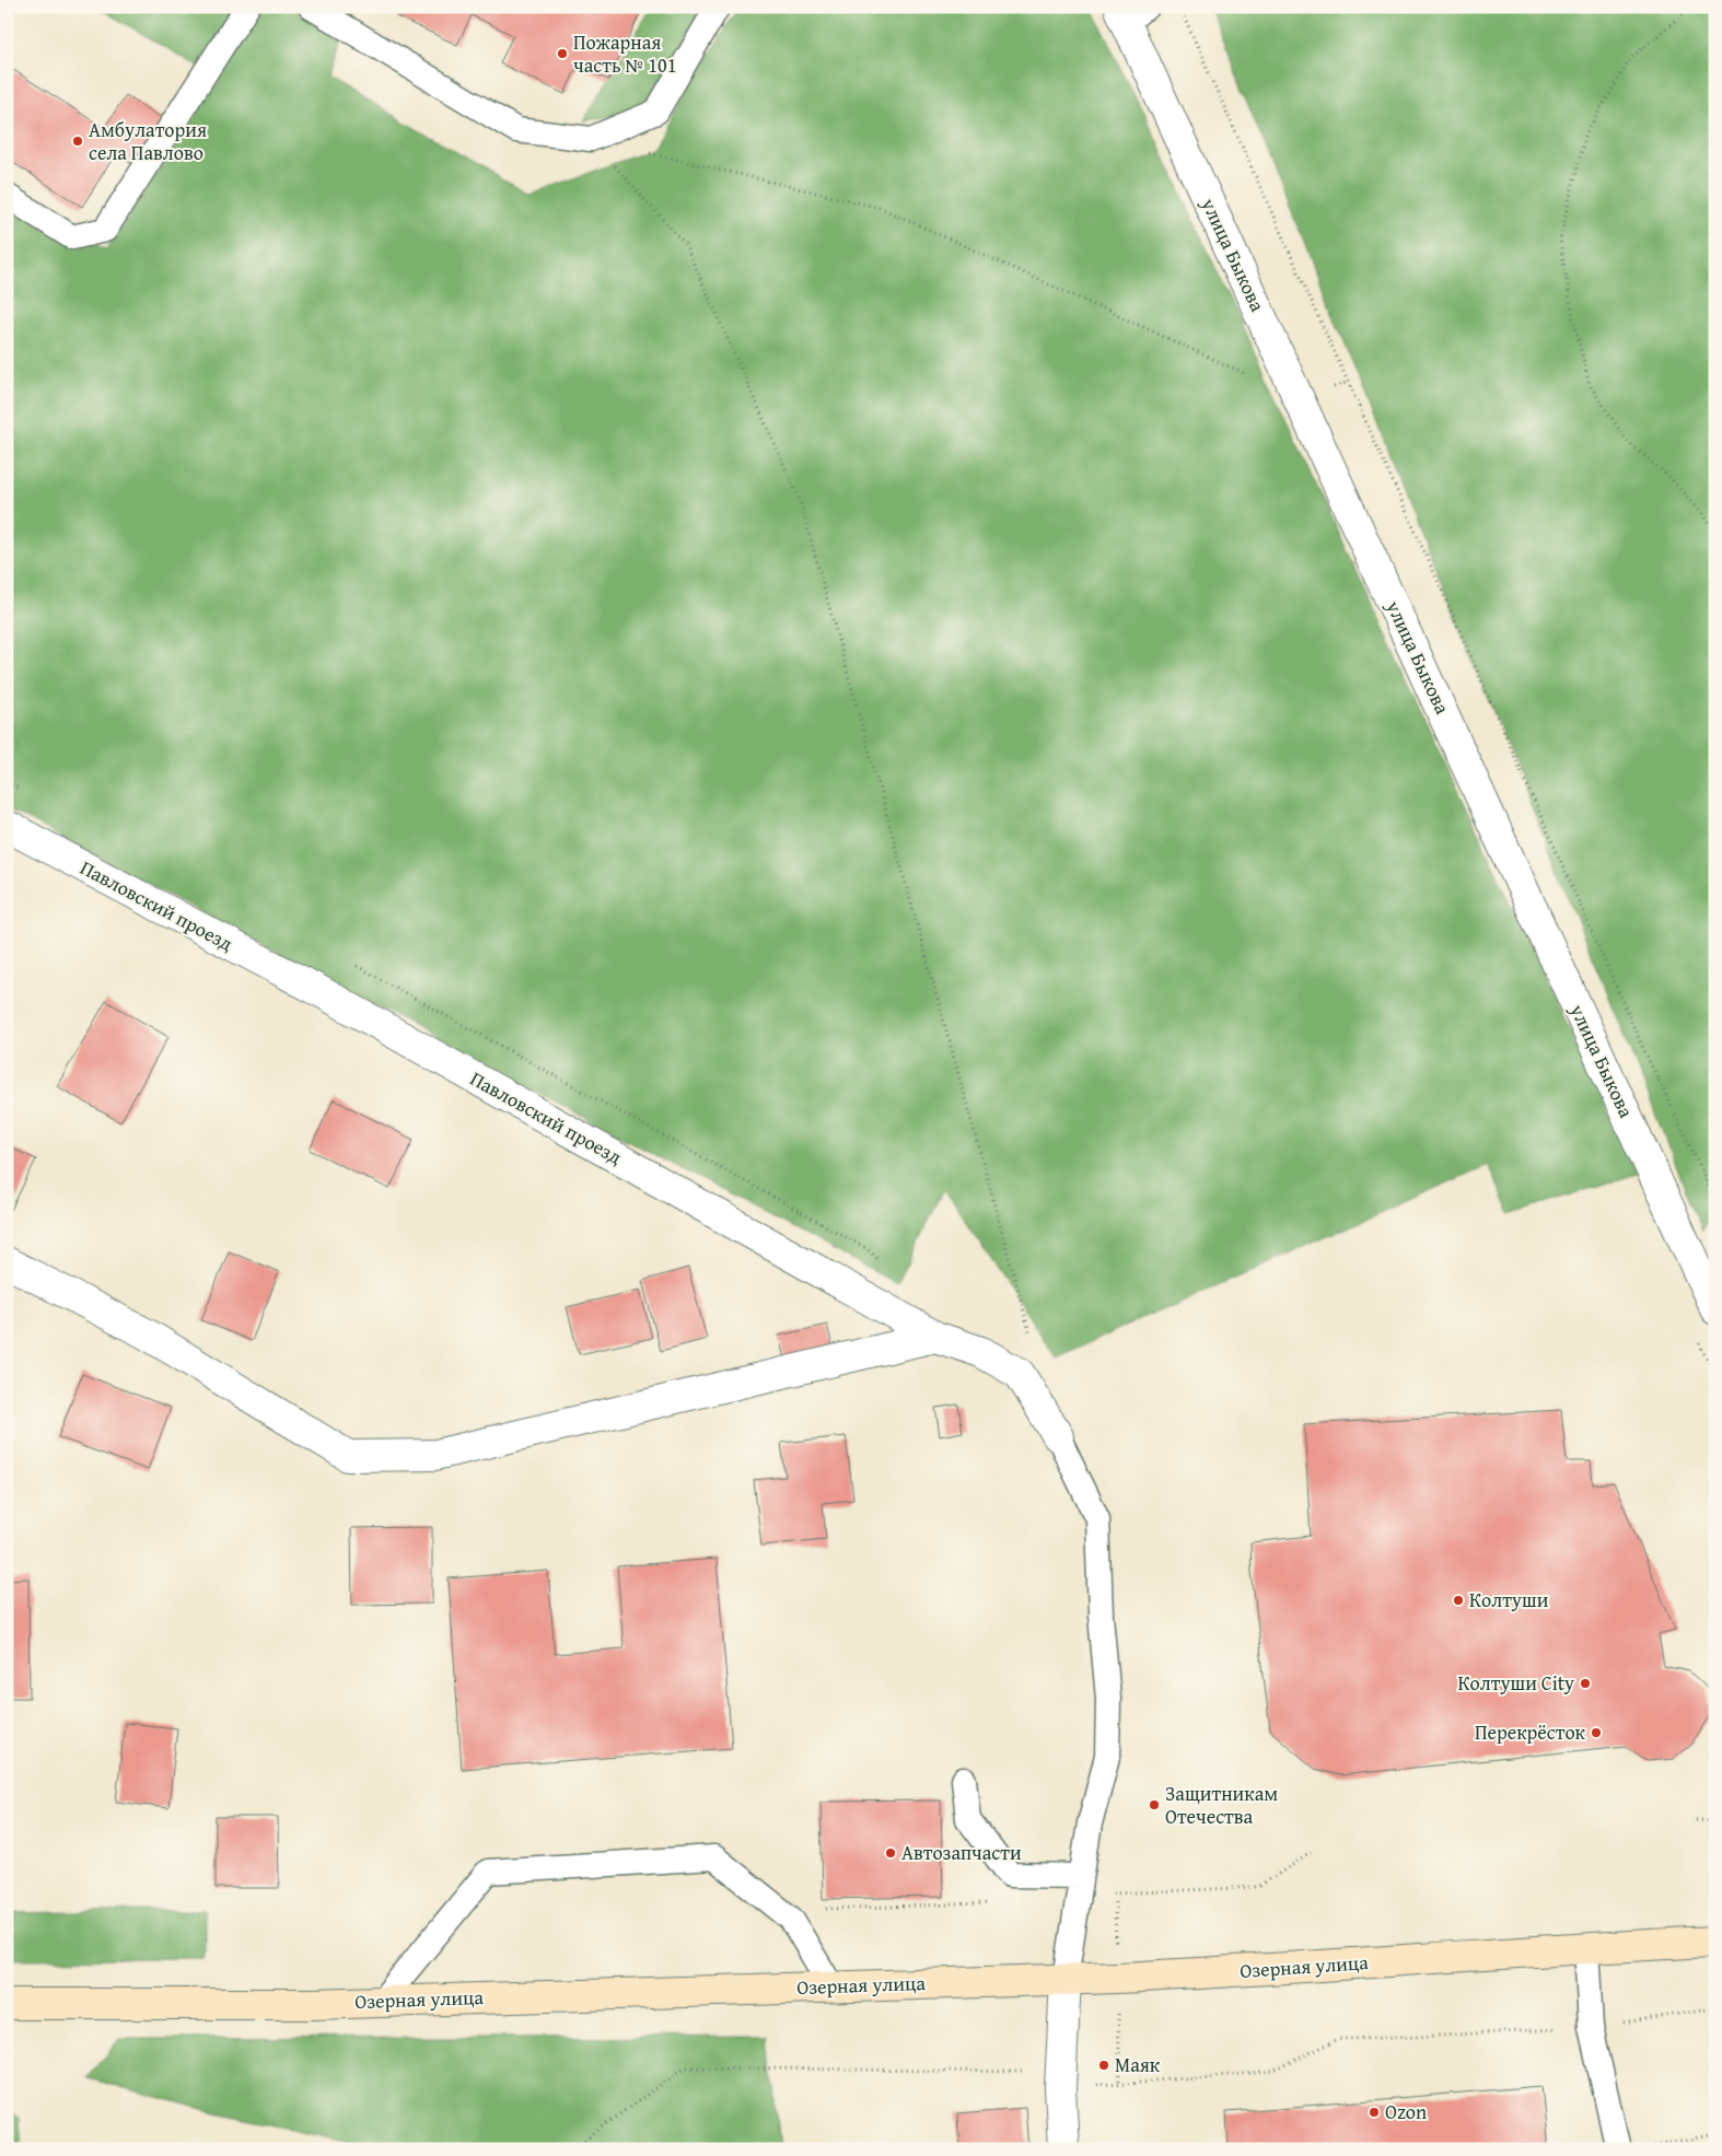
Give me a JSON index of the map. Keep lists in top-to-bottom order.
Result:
{
  "streets": {
    "main road": ["Озерная улица"],
    "street": ["улица Быкова", "Павловский проезд"]
  },
  "places": [
    "Пожарная часть № 101",
    "Амбулатория села Павлово",
    "Колтуши",
    "Колтуши City",
    "Перекрёсток",
    "Защитникам Отечества",
    "Автозапчасти",
    "Маяк",
    "Ozon"
  ]
}
